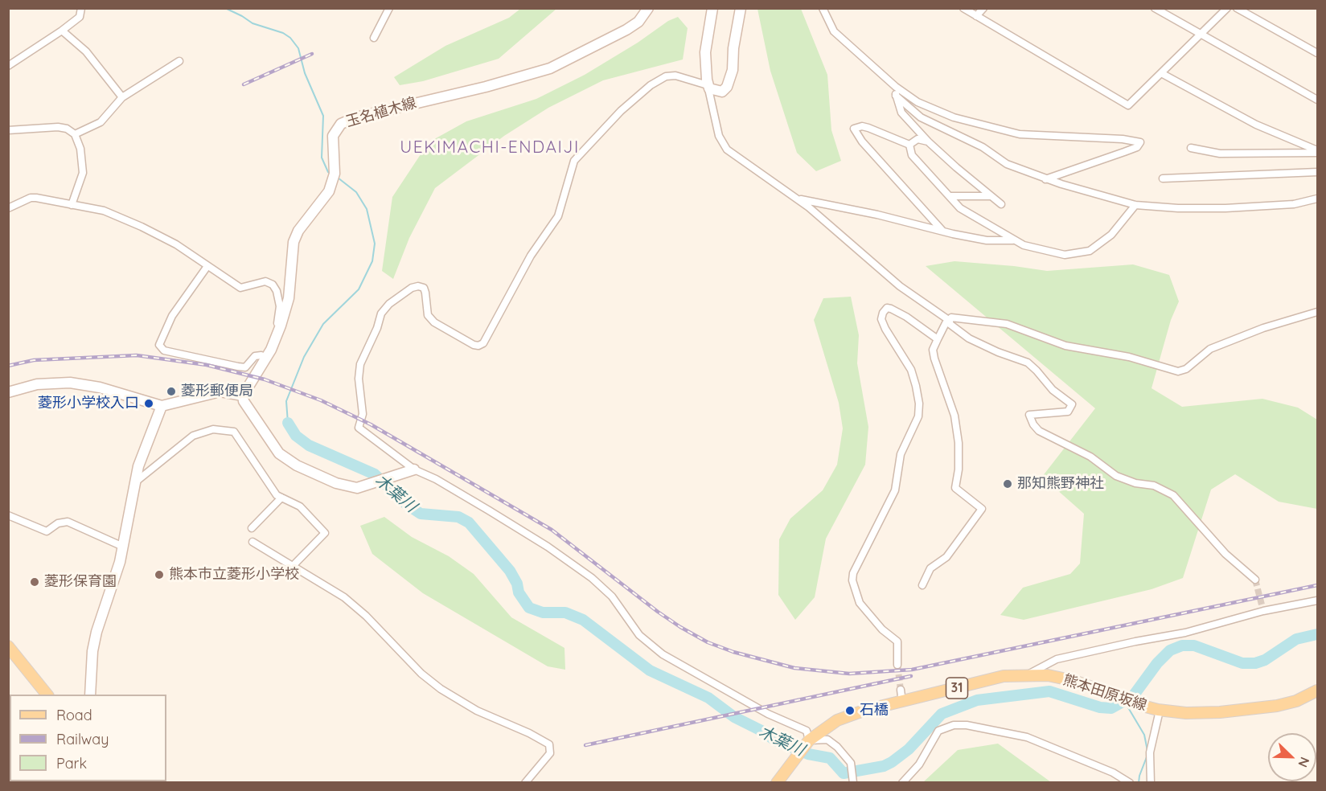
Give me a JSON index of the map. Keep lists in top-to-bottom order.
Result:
{
  "streets": {
    "main road": ["玉名植木線", "31", "熊本田原坂線"]
  },
  "districts": ["UEKIMACHI-ENDAIJI"],
  "water": ["木葉川"],
  "places": [
    "菱形郵便局",
    "菱形小学校入口",
    "那知熊野神社",
    "熊本市立菱形小学校",
    "菱形保育園",
    "石橋"
  ],
  "legend": ["Road", "Railway", "Park"],
  "north": "bottom right"
}
